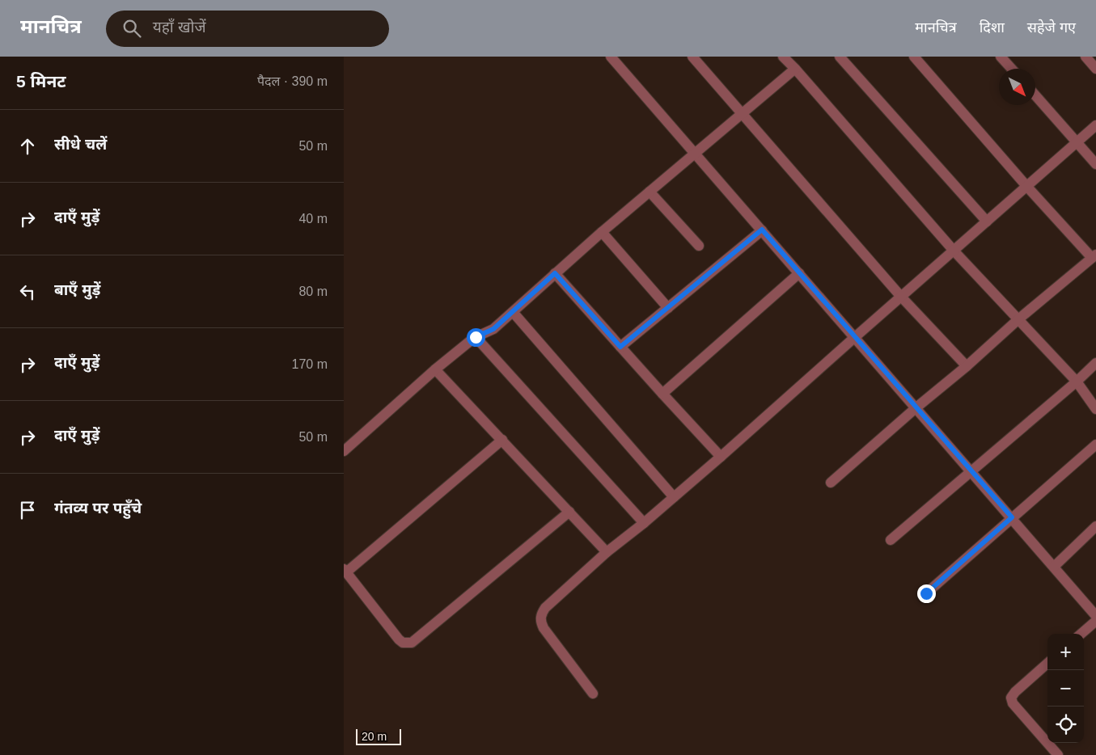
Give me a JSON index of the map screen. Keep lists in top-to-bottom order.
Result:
{
  "scale_bar": "20 m",
  "north": "bottom right",
  "page": {
    "header": "मानचित्र",
    "search": "यहाँ खोजें",
    "nav": ["मानचित्र", "दिशा", "सहेजे गए"],
    "heading": ["5 मिनट", "पैदल · 390 m"],
    "list": [
      ["सीधे चलें", "50 m"],
      ["दाएँ मुड़ें", "40 m"],
      ["बाएँ मुड़ें", "80 m"],
      ["दाएँ मुड़ें", "170 m"],
      ["दाएँ मुड़ें", "50 m"],
      "गंतव्य पर पहुँचे"
    ],
    "map_buttons": ["+", "−"],
    "scale": "20 m"
  }
}
